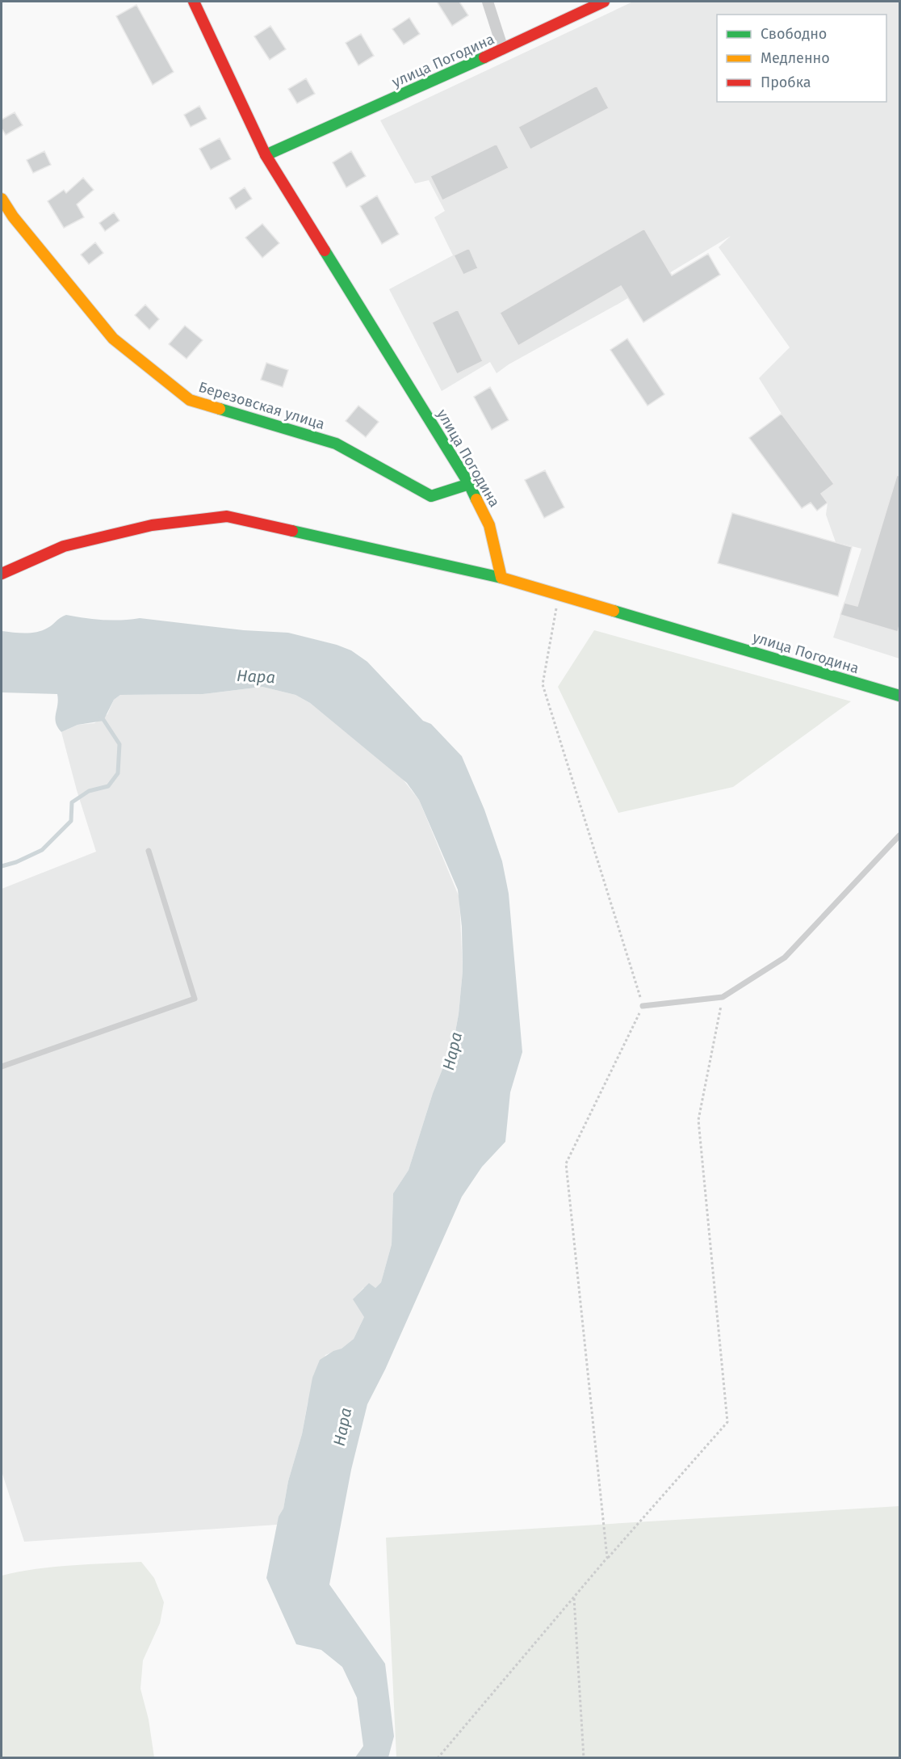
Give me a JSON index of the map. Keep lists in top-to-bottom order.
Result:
{
  "streets": {
    "street": ["улица Погодина", "Березовская улица"]
  },
  "crossings": [
    ["улица Погодина", "Березовская улица"]
  ],
  "water": ["Нара"],
  "legend": ["Свободно", "Медленно", "Пробка"]
}
